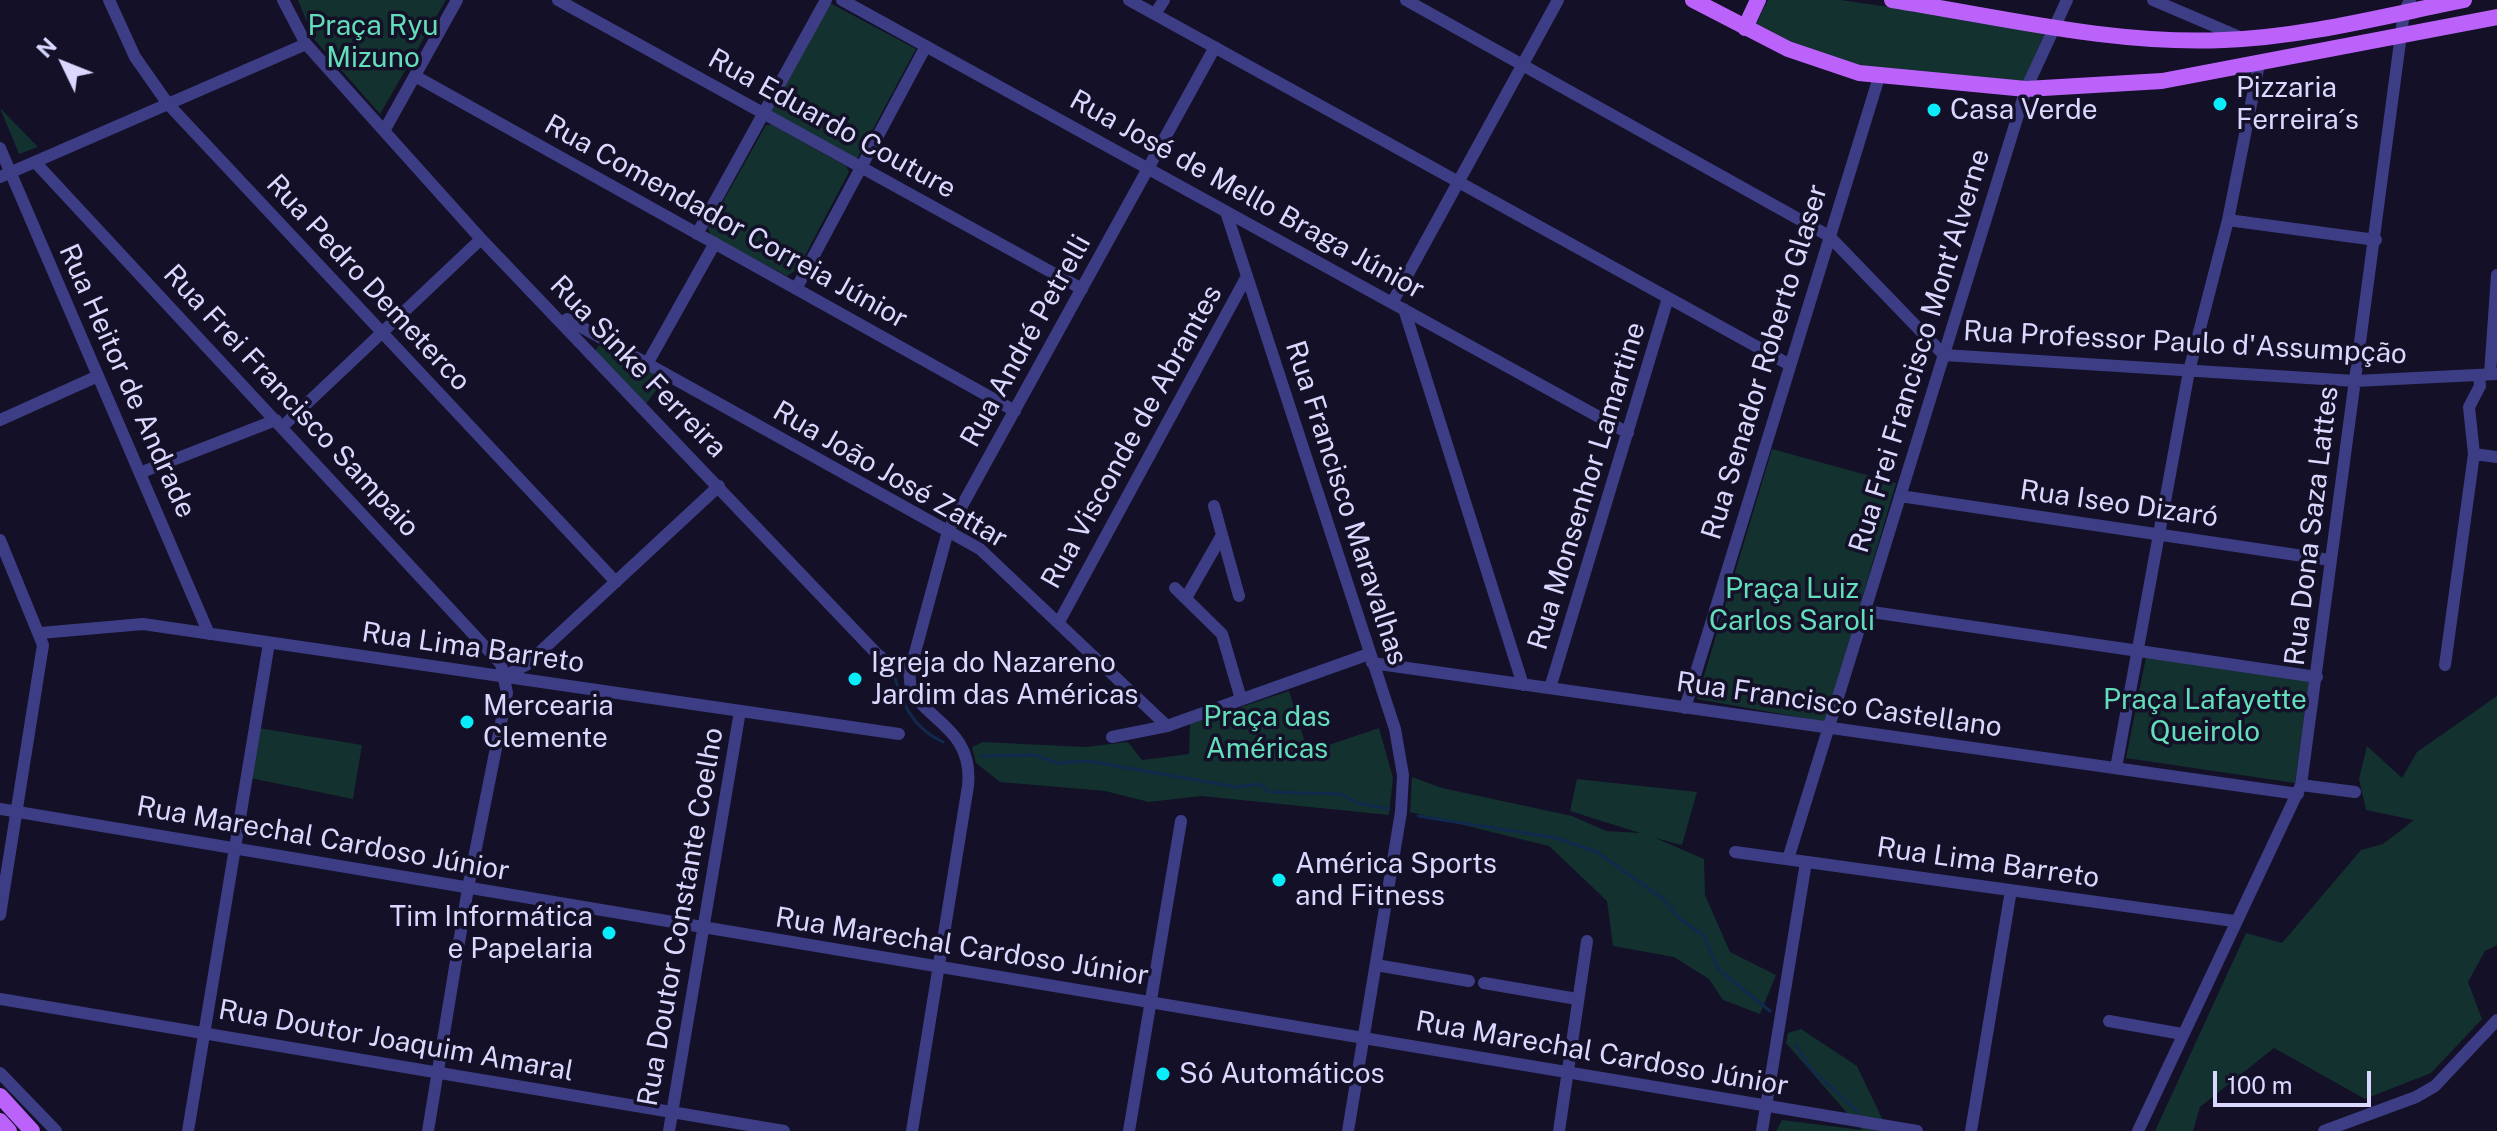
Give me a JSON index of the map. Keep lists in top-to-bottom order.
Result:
{
  "streets": {
    "street": [
      "Rua Eduardo Couture",
      "Rua José de Mello Braga Júnior",
      "Rua Comendador Correia Júnior",
      "Rua Pedro Demeterco",
      "Rua André Petrelli",
      "Rua Professor Paulo d'Assumpção",
      "Rua Frei Francisco Mont'Alverne",
      "Rua Senador Roberto Glaser",
      "Rua Sinke Ferreira",
      "Rua Heitor de Andrade",
      "Rua Frei Francisco Sampaio",
      "Rua Visconde de Abrantes",
      "Rua João José Zattar",
      "Rua Monsenhor Lamartine",
      "Rua Francisco Maravalhas",
      "Rua Iseo Dizaró",
      "Rua Dona Saza Lattes",
      "Rua Lima Barreto",
      "Rua Francisco Castellano",
      "Rua Marechal Cardoso Júnior",
      "Rua Doutor Constante Coelho",
      "Rua Doutor Joaquim Amaral"
    ]
  },
  "crossings": [
    ["Rua Eduardo Couture", "Rua André Petrelli"],
    ["Rua José de Mello Braga Júnior", "Rua André Petrelli"],
    ["Rua José de Mello Braga Júnior", "Rua Monsenhor Lamartine"],
    ["Rua José de Mello Braga Júnior", "Rua Francisco Maravalhas"],
    ["Rua Comendador Correia Júnior", "Rua André Petrelli"],
    ["Rua André Petrelli", "Rua Sinke Ferreira"],
    ["Rua André Petrelli", "Rua João José Zattar"],
    ["Rua Professor Paulo d'Assumpção", "Rua Frei Francisco Mont'Alverne"],
    ["Rua Professor Paulo d'Assumpção", "Rua Senador Roberto Glaser"],
    ["Rua Professor Paulo d'Assumpção", "Rua Dona Saza Lattes"],
    ["Rua Frei Francisco Mont'Alverne", "Rua Iseo Dizaró"],
    ["Rua Frei Francisco Mont'Alverne", "Rua Lima Barreto"],
    ["Rua Frei Francisco Mont'Alverne", "Rua Francisco Castellano"],
    ["Rua Senador Roberto Glaser", "Rua Francisco Castellano"],
    ["Rua Sinke Ferreira", "Rua João José Zattar"],
    ["Rua Heitor de Andrade", "Rua Lima Barreto"],
    ["Rua Frei Francisco Sampaio", "Rua Lima Barreto"],
    ["Rua Visconde de Abrantes", "Rua João José Zattar"],
    ["Rua Visconde de Abrantes", "Rua Francisco Maravalhas"],
    ["Rua João José Zattar", "Rua Francisco Castellano"],
    ["Rua Monsenhor Lamartine", "Rua Francisco Castellano"],
    ["Rua Francisco Maravalhas", "Rua Francisco Castellano"],
    ["Rua Francisco Maravalhas", "Rua Marechal Cardoso Júnior"],
    ["Rua Iseo Dizaró", "Rua Dona Saza Lattes"],
    ["Rua Dona Saza Lattes", "Rua Lima Barreto"],
    ["Rua Dona Saza Lattes", "Rua Francisco Castellano"],
    ["Rua Lima Barreto", "Rua Doutor Constante Coelho"],
    ["Rua Marechal Cardoso Júnior", "Rua Doutor Constante Coelho"],
    ["Rua Doutor Constante Coelho", "Rua Doutor Joaquim Amaral"]
  ],
  "parks": [
    "Praça Ryu Mizuno",
    "Praça Luiz Carlos Saroli",
    "Praça Lafayette Queirolo",
    "Praça das Américas"
  ],
  "places": [
    "Pizzaria Ferreira´s",
    "Casa Verde",
    "Igreja do Nazareno Jardim das Américas",
    "Mercearia Clemente",
    "América Sports and Fitness",
    "Tim Informática e Papelaria",
    "Só Automáticos"
  ],
  "scale_bar": "100 m",
  "north": "top left"
}
